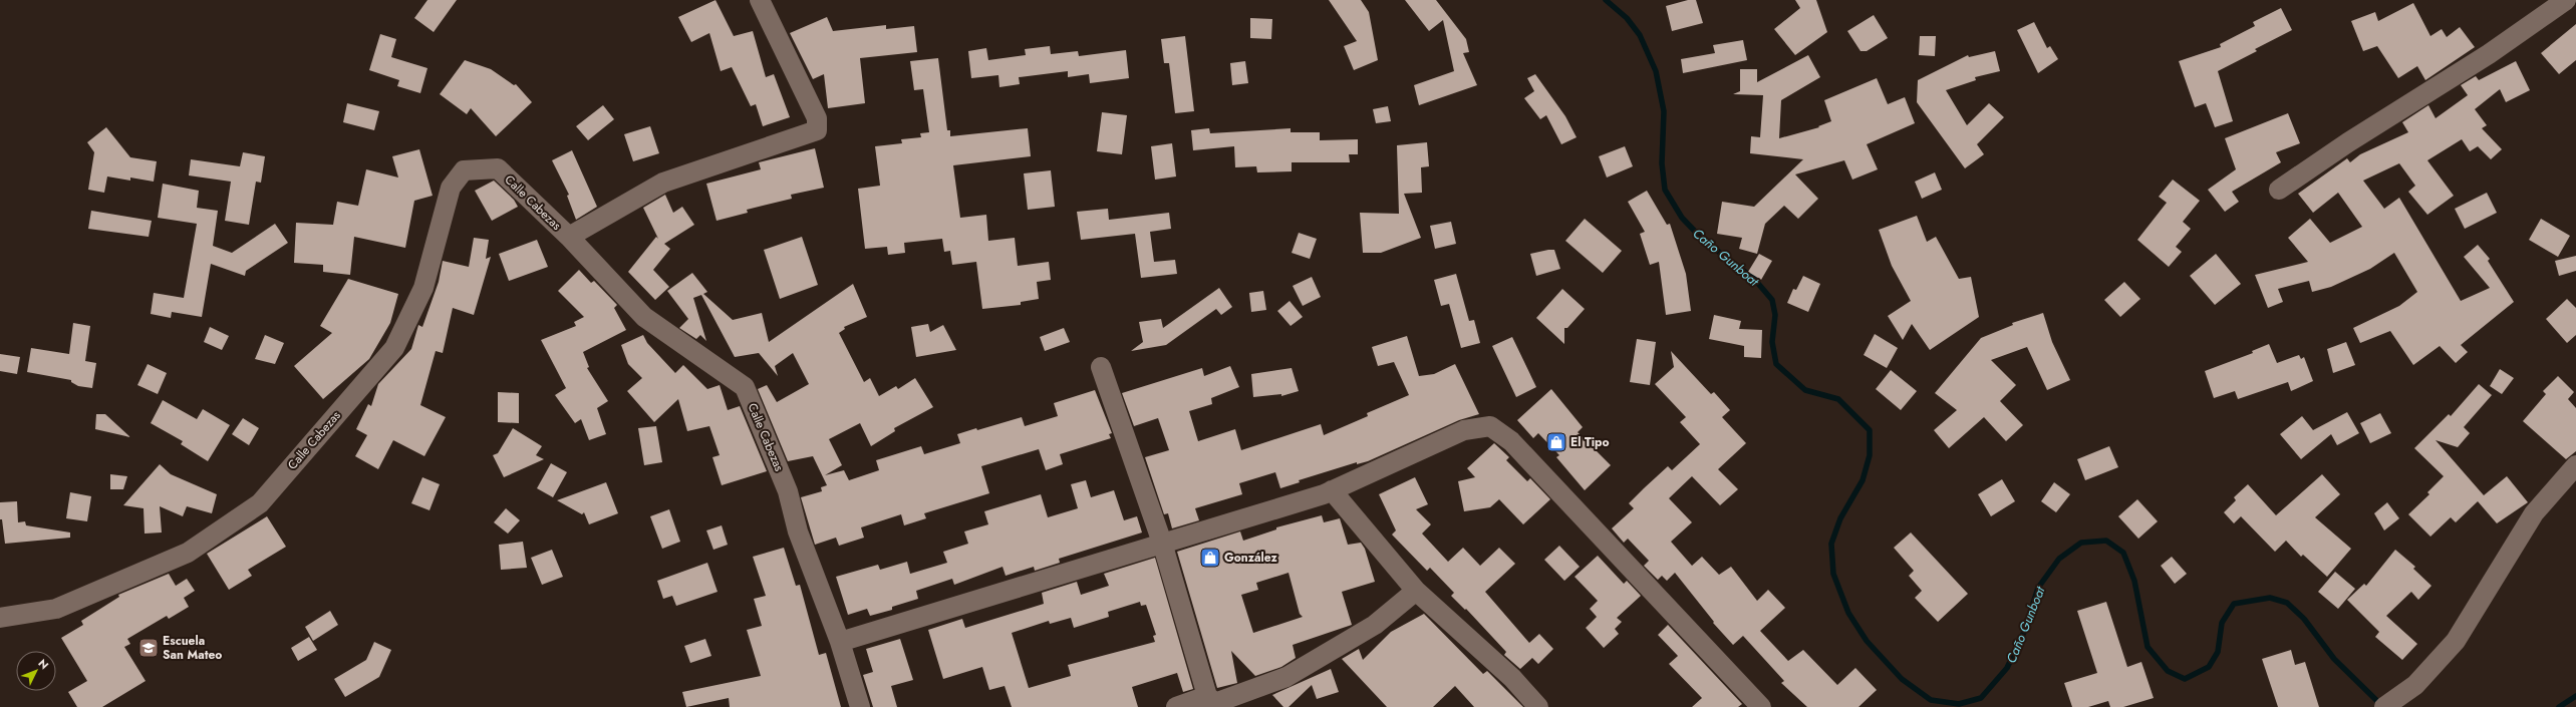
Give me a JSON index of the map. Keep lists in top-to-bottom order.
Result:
{
  "streets": {
    "street": ["Calle Cabezas"]
  },
  "water": ["Caño Gunboat"],
  "places": {
    "shop": ["El Tipo", "González"],
    "school or university": ["Escuela San Mateo"]
  },
  "north": "top right"
}
